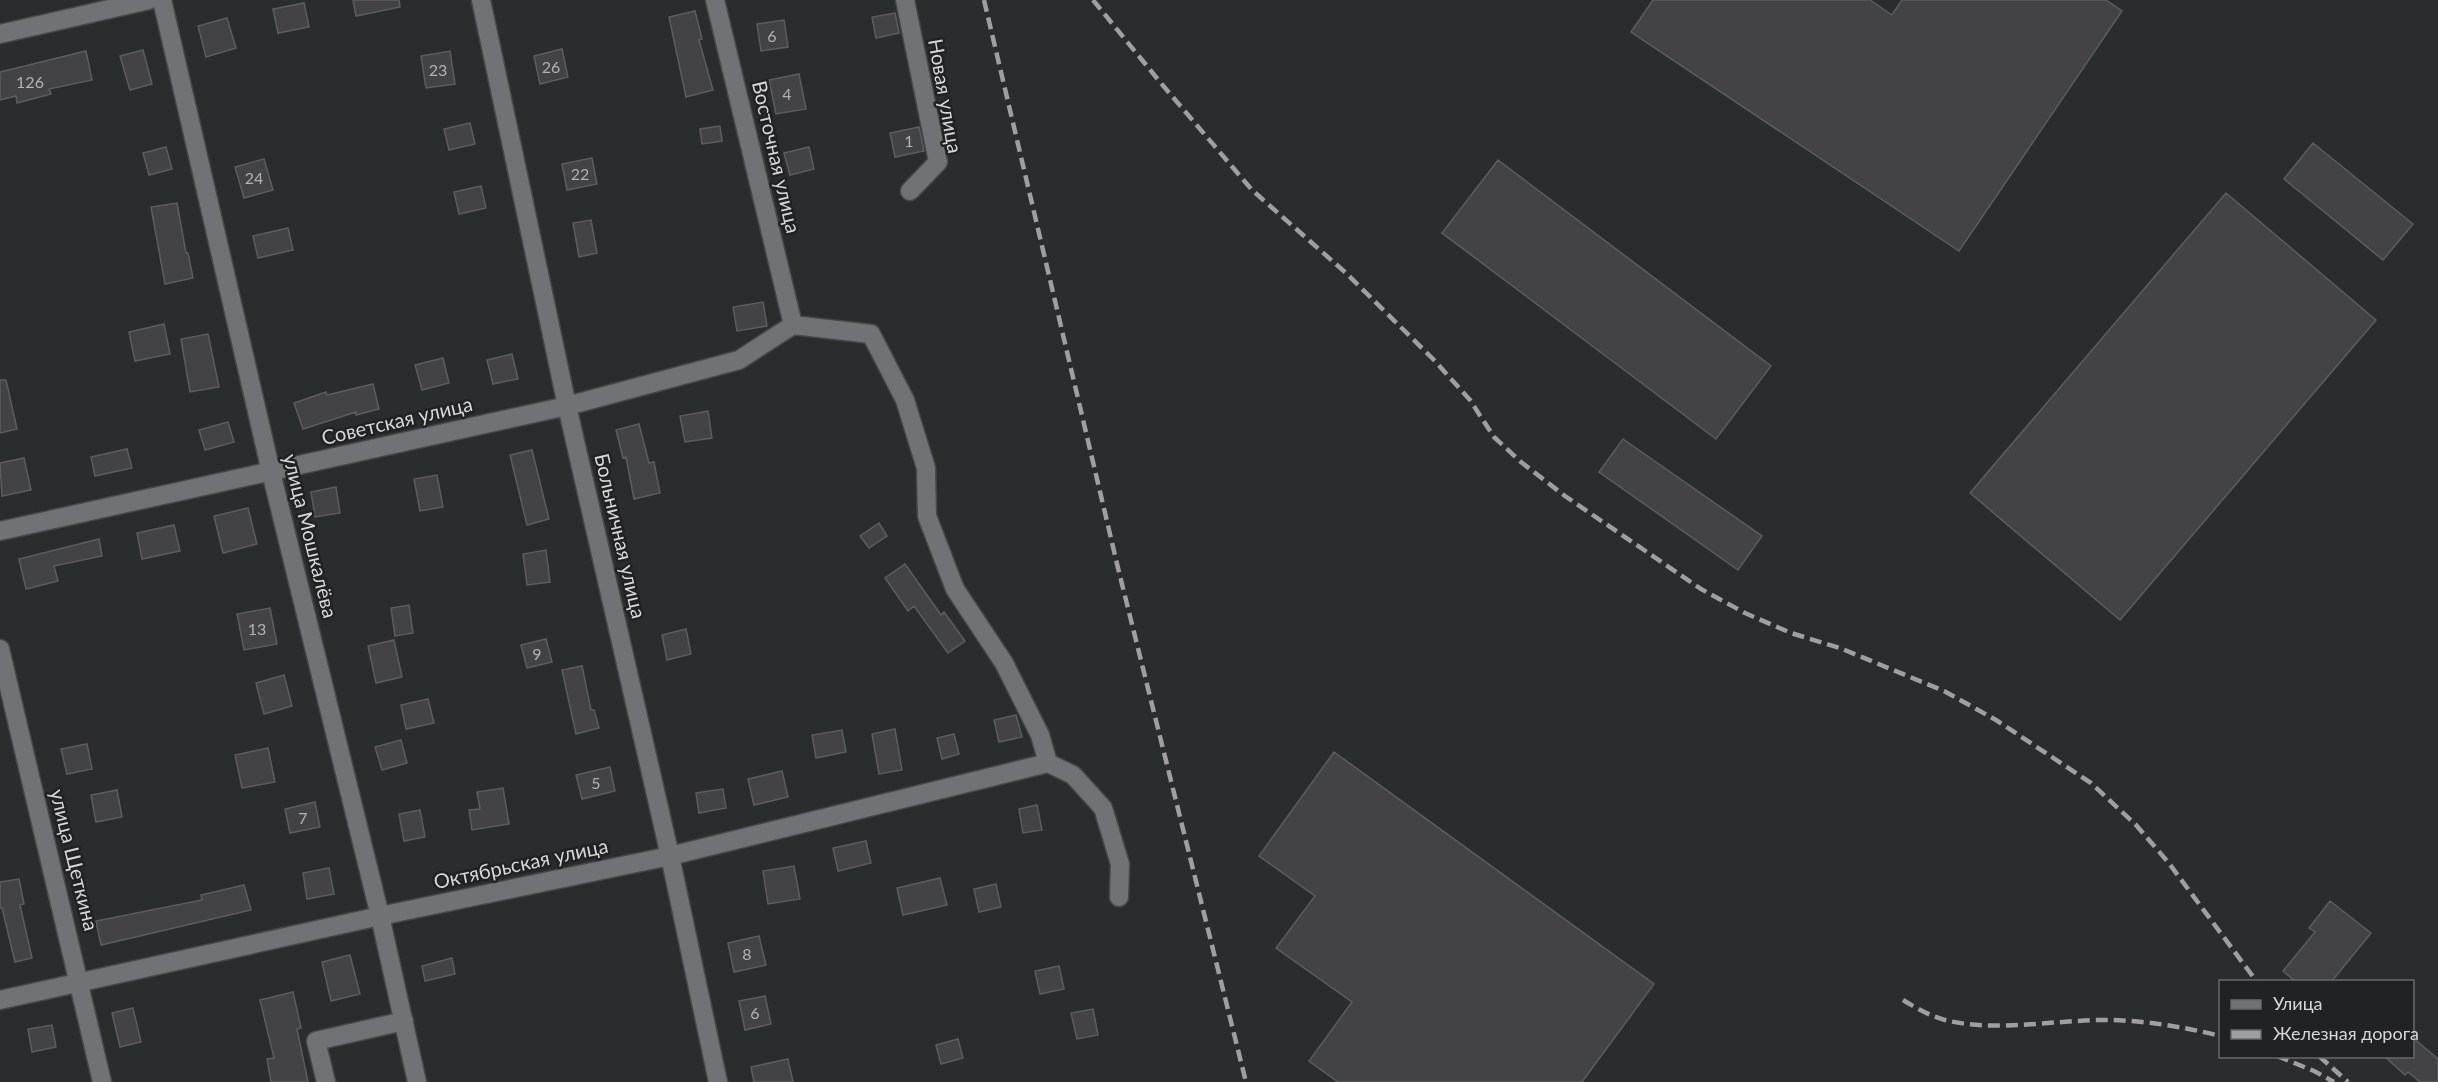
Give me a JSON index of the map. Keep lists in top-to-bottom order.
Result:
{
  "streets": {
    "street": [
      "Новая улица",
      "Восточная улица",
      "Советская улица",
      "улица Мошкалёва",
      "Больничная улица",
      "улица Щеткина",
      "Октябрьская улица"
    ]
  },
  "crossings": [
    ["Восточная улица", "Советская улица"],
    ["Советская улица", "улица Мошкалёва"],
    ["Советская улица", "Больничная улица"],
    ["улица Мошкалёва", "Октябрьская улица"],
    ["Больничная улица", "Октябрьская улица"],
    ["улица Щеткина", "Октябрьская улица"]
  ],
  "house_numbers": [
    "6",
    "26",
    "23",
    "126",
    "4",
    "1",
    "22",
    "24",
    "13",
    "9",
    "5",
    "7",
    "8",
    "6"
  ],
  "legend": ["Улица", "Железная дорога"]
}
